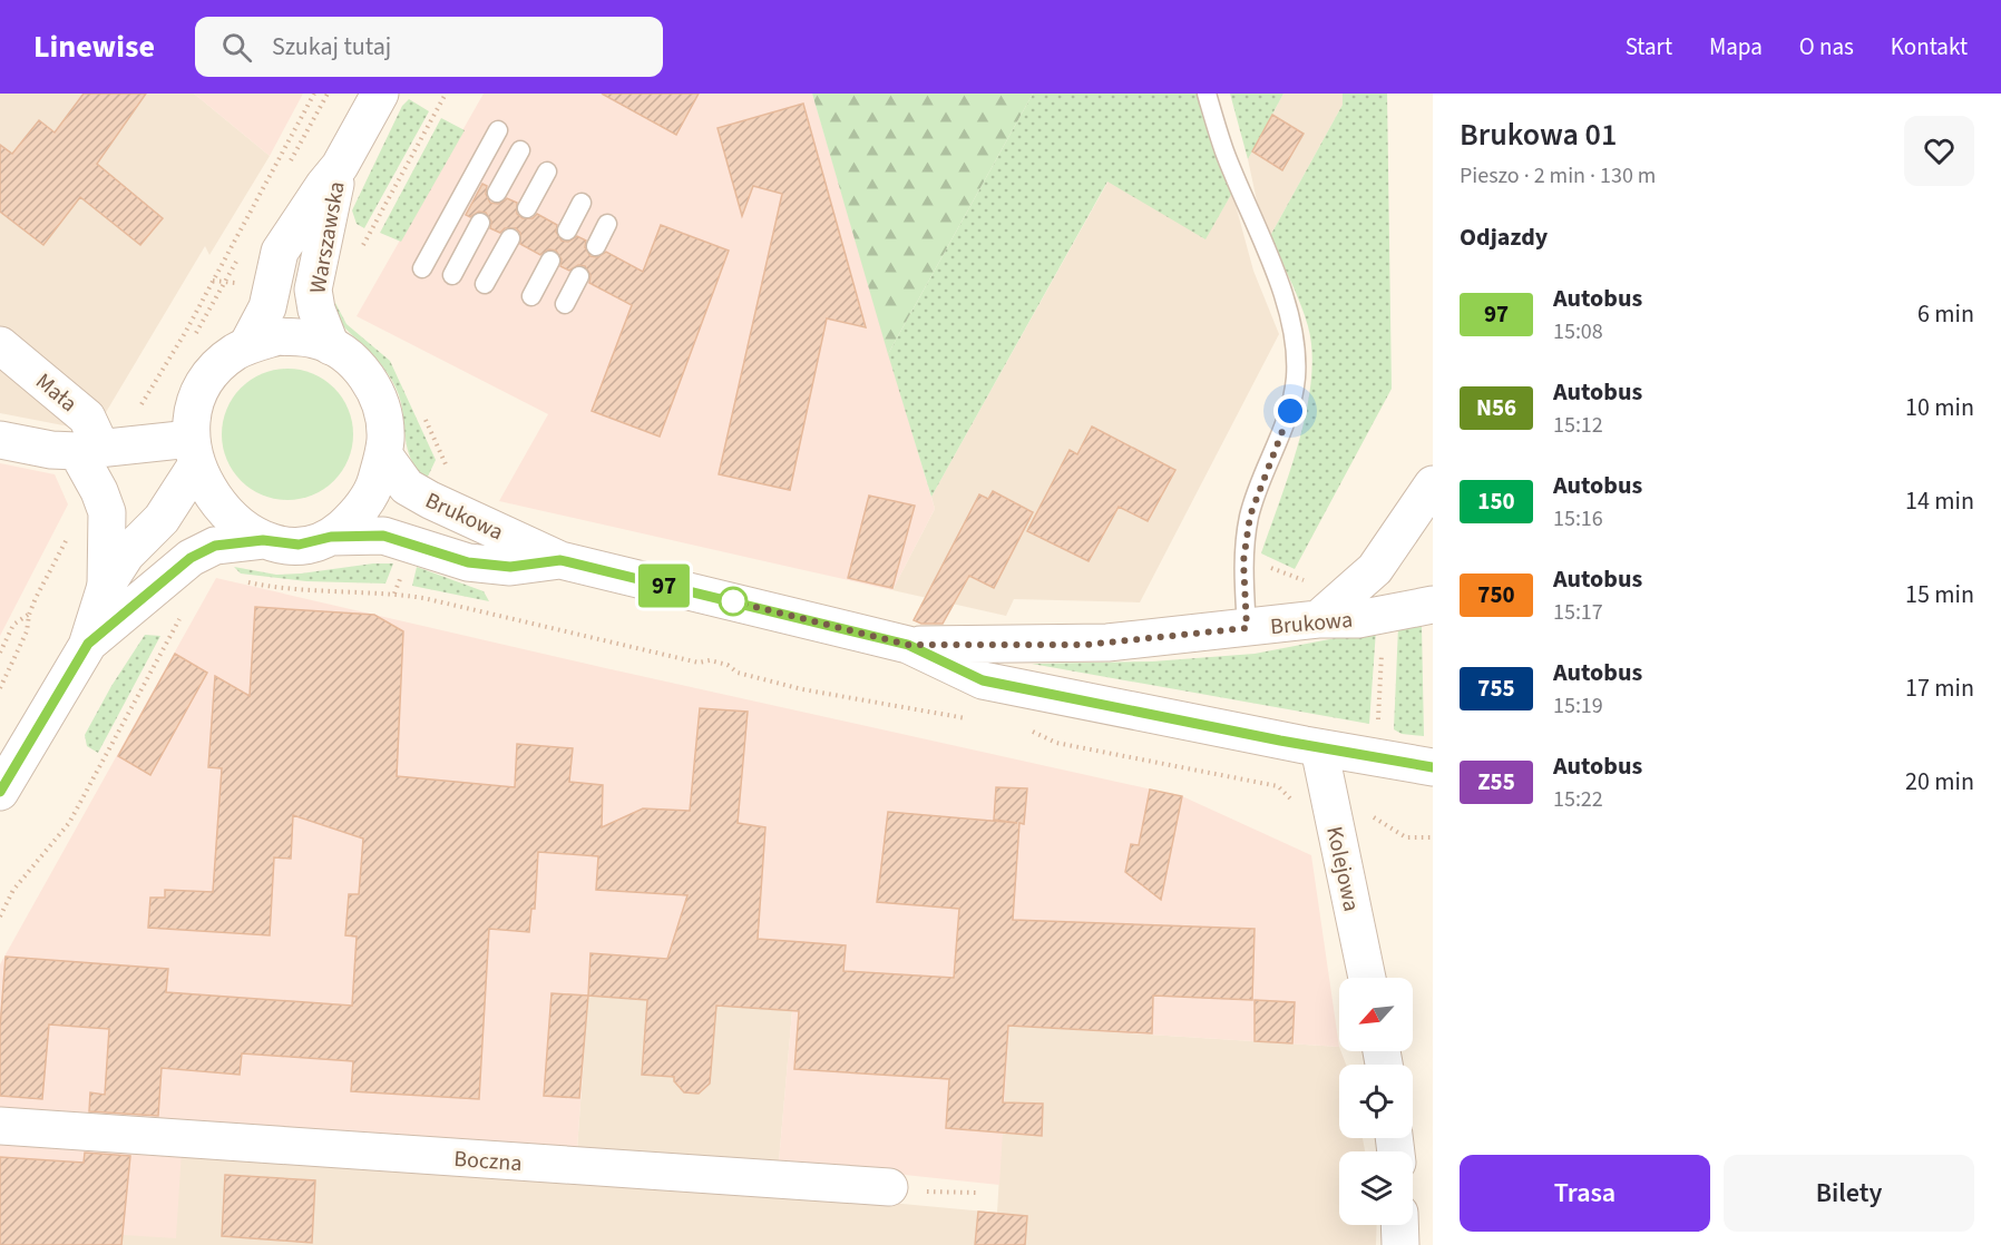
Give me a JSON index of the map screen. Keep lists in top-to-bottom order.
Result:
{
  "streets": {
    "street": [
      "Warszawska",
      "Mała",
      "Brukowa",
      "Kolejowa",
      "Boczna"
    ]
  },
  "crossings": [
    ["Warszawska", "Brukowa"],
    ["Brukowa", "Kolejowa"]
  ],
  "lines": ["bus line 97"],
  "north": "bottom left",
  "page": {
    "header": "Linewise",
    "search": "Szukaj tutaj",
    "nav": [
      "Start",
      "Mapa",
      "O nas",
      "Kontakt"
    ],
    "on_map": "97",
    "heading": [
      ["Brukowa 01", "Pieszo · 2 min · 130 m"],
      "Odjazdy"
    ],
    "list": [
      {
        "mark": "97",
        "name": "Autobus",
        "note": "15:08",
        "value": "6 min"
      },
      {
        "mark": "N56",
        "name": "Autobus",
        "note": "15:12",
        "value": "10 min"
      },
      {
        "mark": "150",
        "name": "Autobus",
        "note": "15:16",
        "value": "14 min"
      },
      {
        "mark": "750",
        "name": "Autobus",
        "note": "15:17",
        "value": "15 min"
      },
      {
        "mark": "755",
        "name": "Autobus",
        "note": "15:19",
        "value": "17 min"
      },
      {
        "mark": "Z55",
        "name": "Autobus",
        "note": "15:22",
        "value": "20 min"
      }
    ],
    "buttons": ["Trasa", "Bilety"]
  }
}
